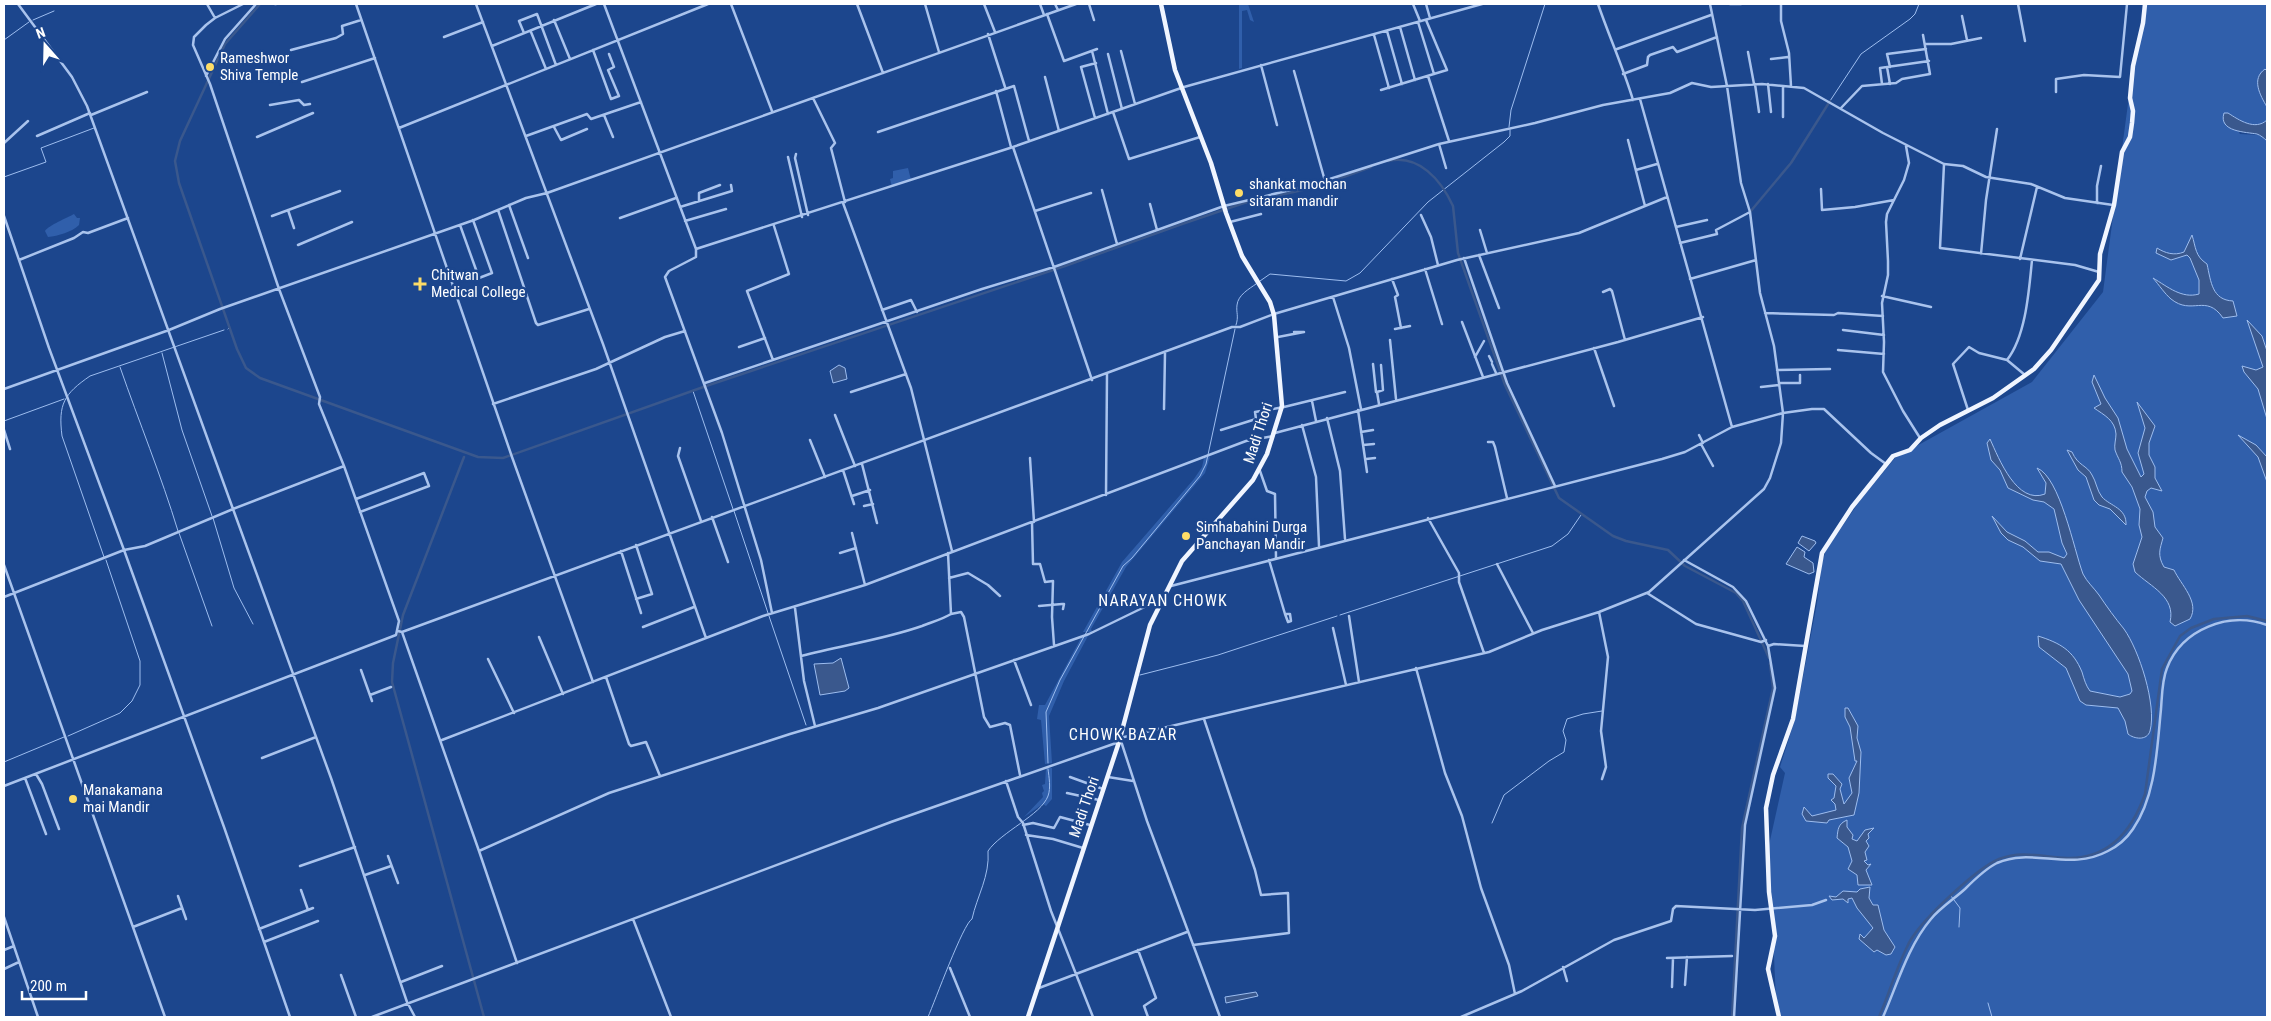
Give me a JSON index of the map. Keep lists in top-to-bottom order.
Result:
{
  "streets": {
    "main road": ["Madi Thori"]
  },
  "districts": ["NARAYAN CHOWK", "CHOWK BAZAR"],
  "places": {
    "other": [
      "Rameshwor Shiva Temple",
      "shankat mochan sitaram mandir",
      "Simhabahini Durga Panchayan Mandir",
      "Manakamana mai Mandir"
    ],
    "health": ["Chitwan Medical College"]
  },
  "scale_bar": "200 m",
  "north": "top"
}
